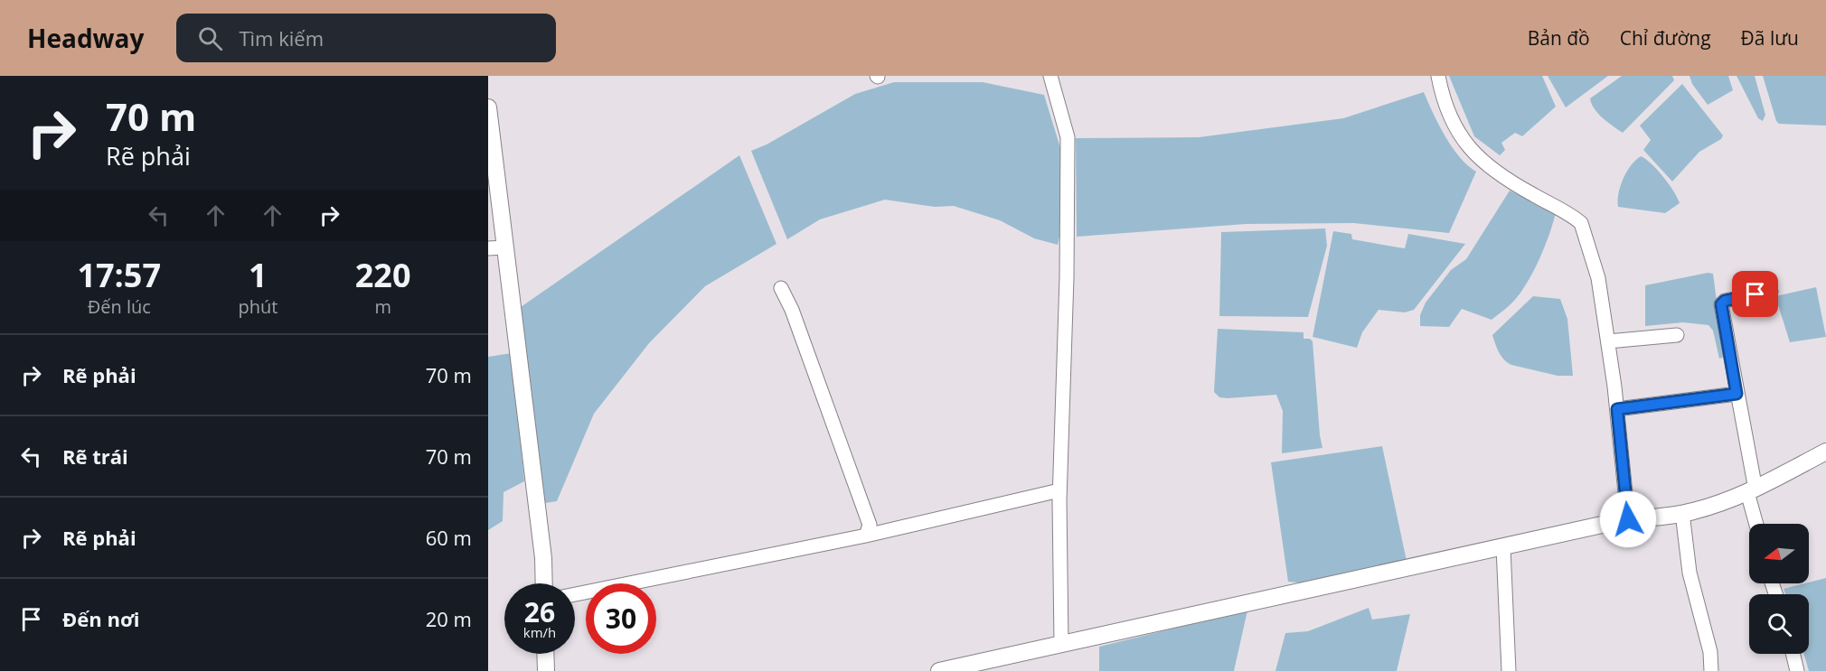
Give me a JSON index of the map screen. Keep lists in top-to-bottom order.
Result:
{
  "north": "left",
  "page": {
    "header": "Headway",
    "search": "Tìm kiếm",
    "nav": ["Bản đồ", "Chỉ đường", "Đã lưu"],
    "turn": ["70 m", "Rẽ phải"],
    "eta": [
      "17:57",
      "Đến lúc",
      "1",
      "phút",
      "220",
      "m"
    ],
    "list": [
      {
        "name": "Rẽ phải",
        "value": "70 m"
      },
      {
        "name": "Rẽ trái",
        "value": "70 m"
      },
      {
        "name": "Rẽ phải",
        "value": "60 m"
      },
      {
        "name": "Đến nơi",
        "value": "20 m"
      }
    ],
    "speed": "26 km/h",
    "limit": "30"
  }
}
